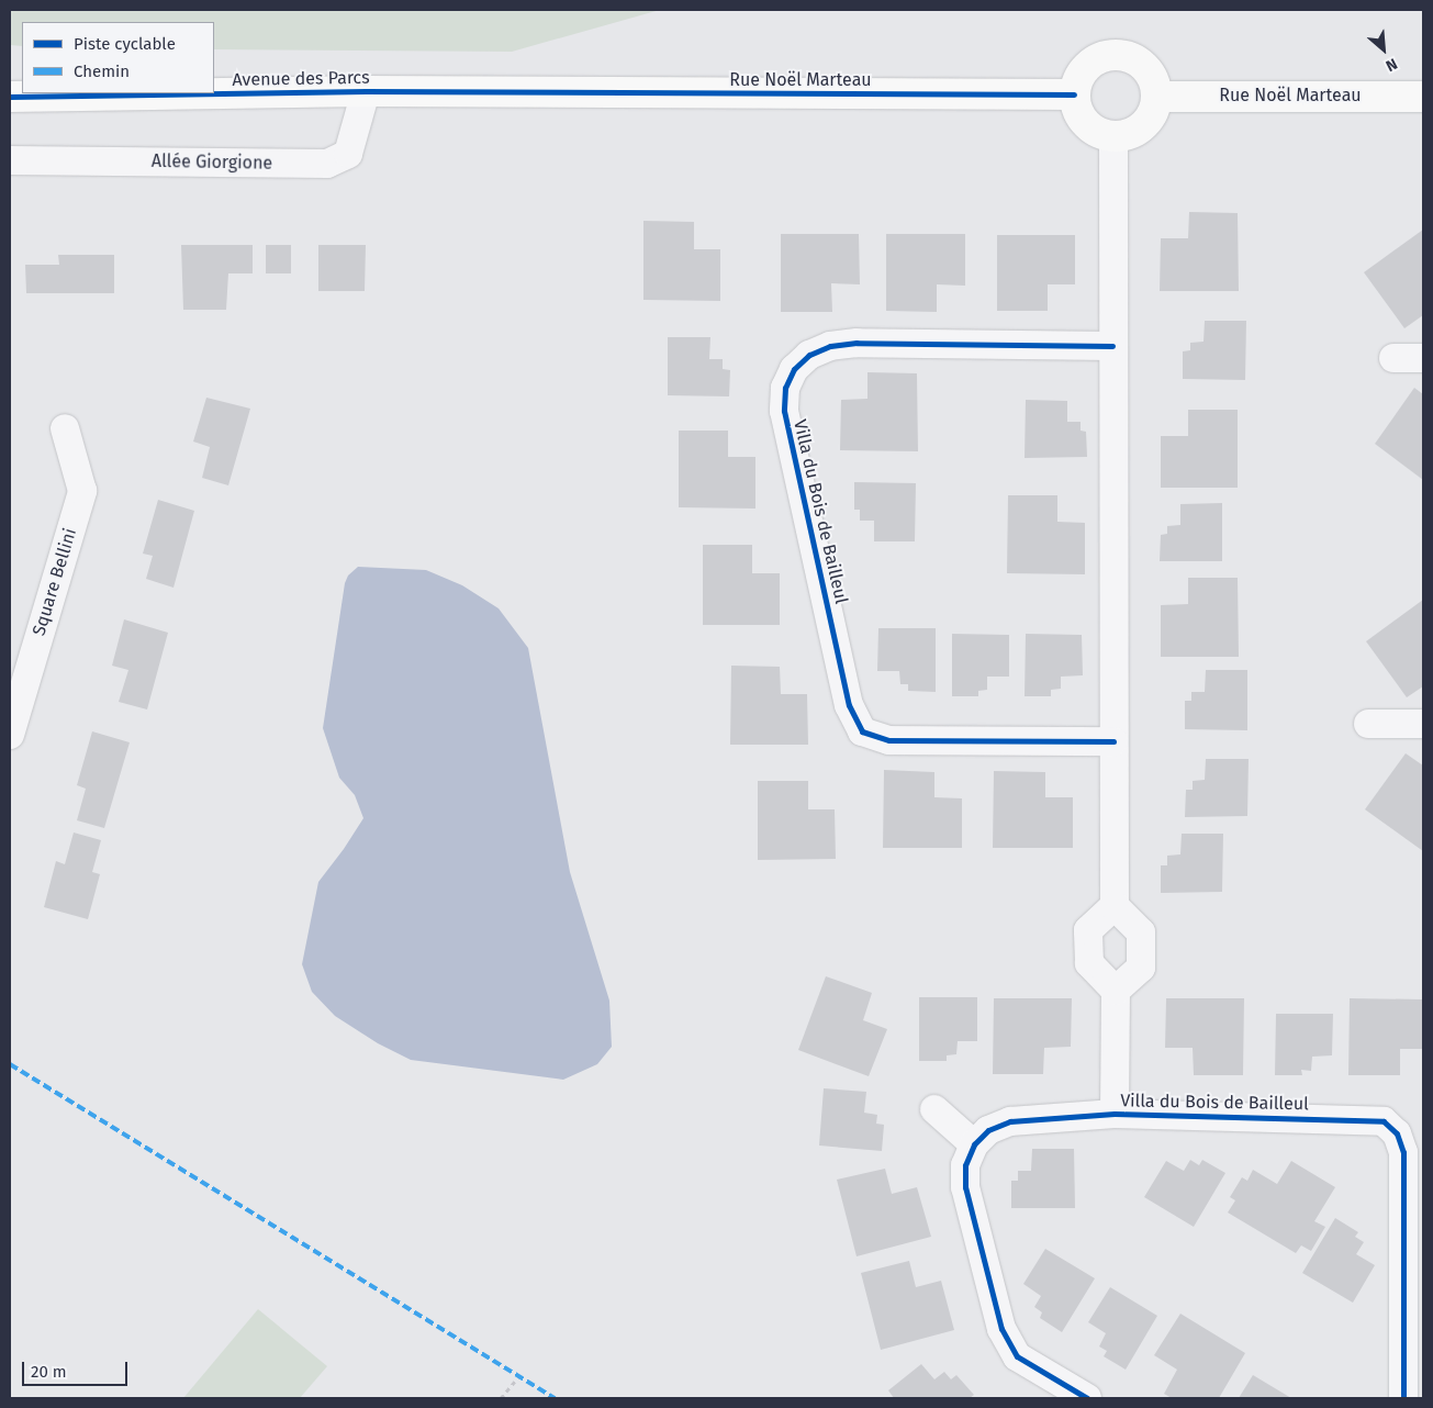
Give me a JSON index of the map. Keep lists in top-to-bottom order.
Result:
{
  "streets": {
    "street": [
      "Avenue des Parcs",
      "Rue Noël Marteau",
      "Allée Giorgione",
      "Villa du Bois de Bailleul",
      "Square Bellini"
    ]
  },
  "crossings": [
    ["Avenue des Parcs", "Rue Noël Marteau"],
    ["Avenue des Parcs", "Allée Giorgione"]
  ],
  "legend": ["Piste cyclable", "Chemin"],
  "scale_bar": "20 m",
  "north": "bottom right"
}
